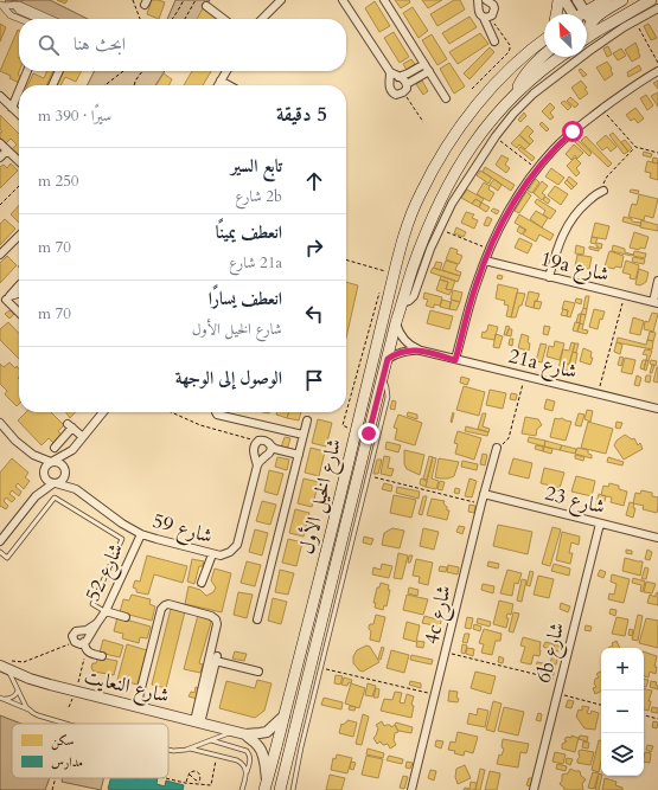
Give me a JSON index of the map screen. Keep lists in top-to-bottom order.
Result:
{
  "streets": {
    "main road": ["شارع الخيل الأول"],
    "street": [
      "19a شارع",
      "21a شارع",
      "شارع 23",
      "شارع 59",
      "شارع 52",
      "4c شارع",
      "6b شارع",
      "شارع النعايت"
    ]
  },
  "crossings": [
    ["21a شارع", "شارع الخيل الأول"],
    ["شارع الخيل الأول", "شارع النعايت"],
    ["شارع 23", "4c شارع"],
    ["شارع 23", "6b شارع"],
    ["شارع 59", "شارع 52"]
  ],
  "legend": ["سكن", "مدارس"],
  "north": "top left",
  "page": {
    "search": "ابحث هنا",
    "heading": ["5 دقيقة", "سيرًا · 390 m"],
    "list": [
      ["تابع السير", "2b شارع", "250 m"],
      ["انعطف يمينًا", "21a شارع", "70 m"],
      ["انعطف يسارًا", "شارع الخيل الأول", "70 m"],
      "الوصول إلى الوجهة"
    ],
    "map_buttons": ["+", "−"]
  }
}
